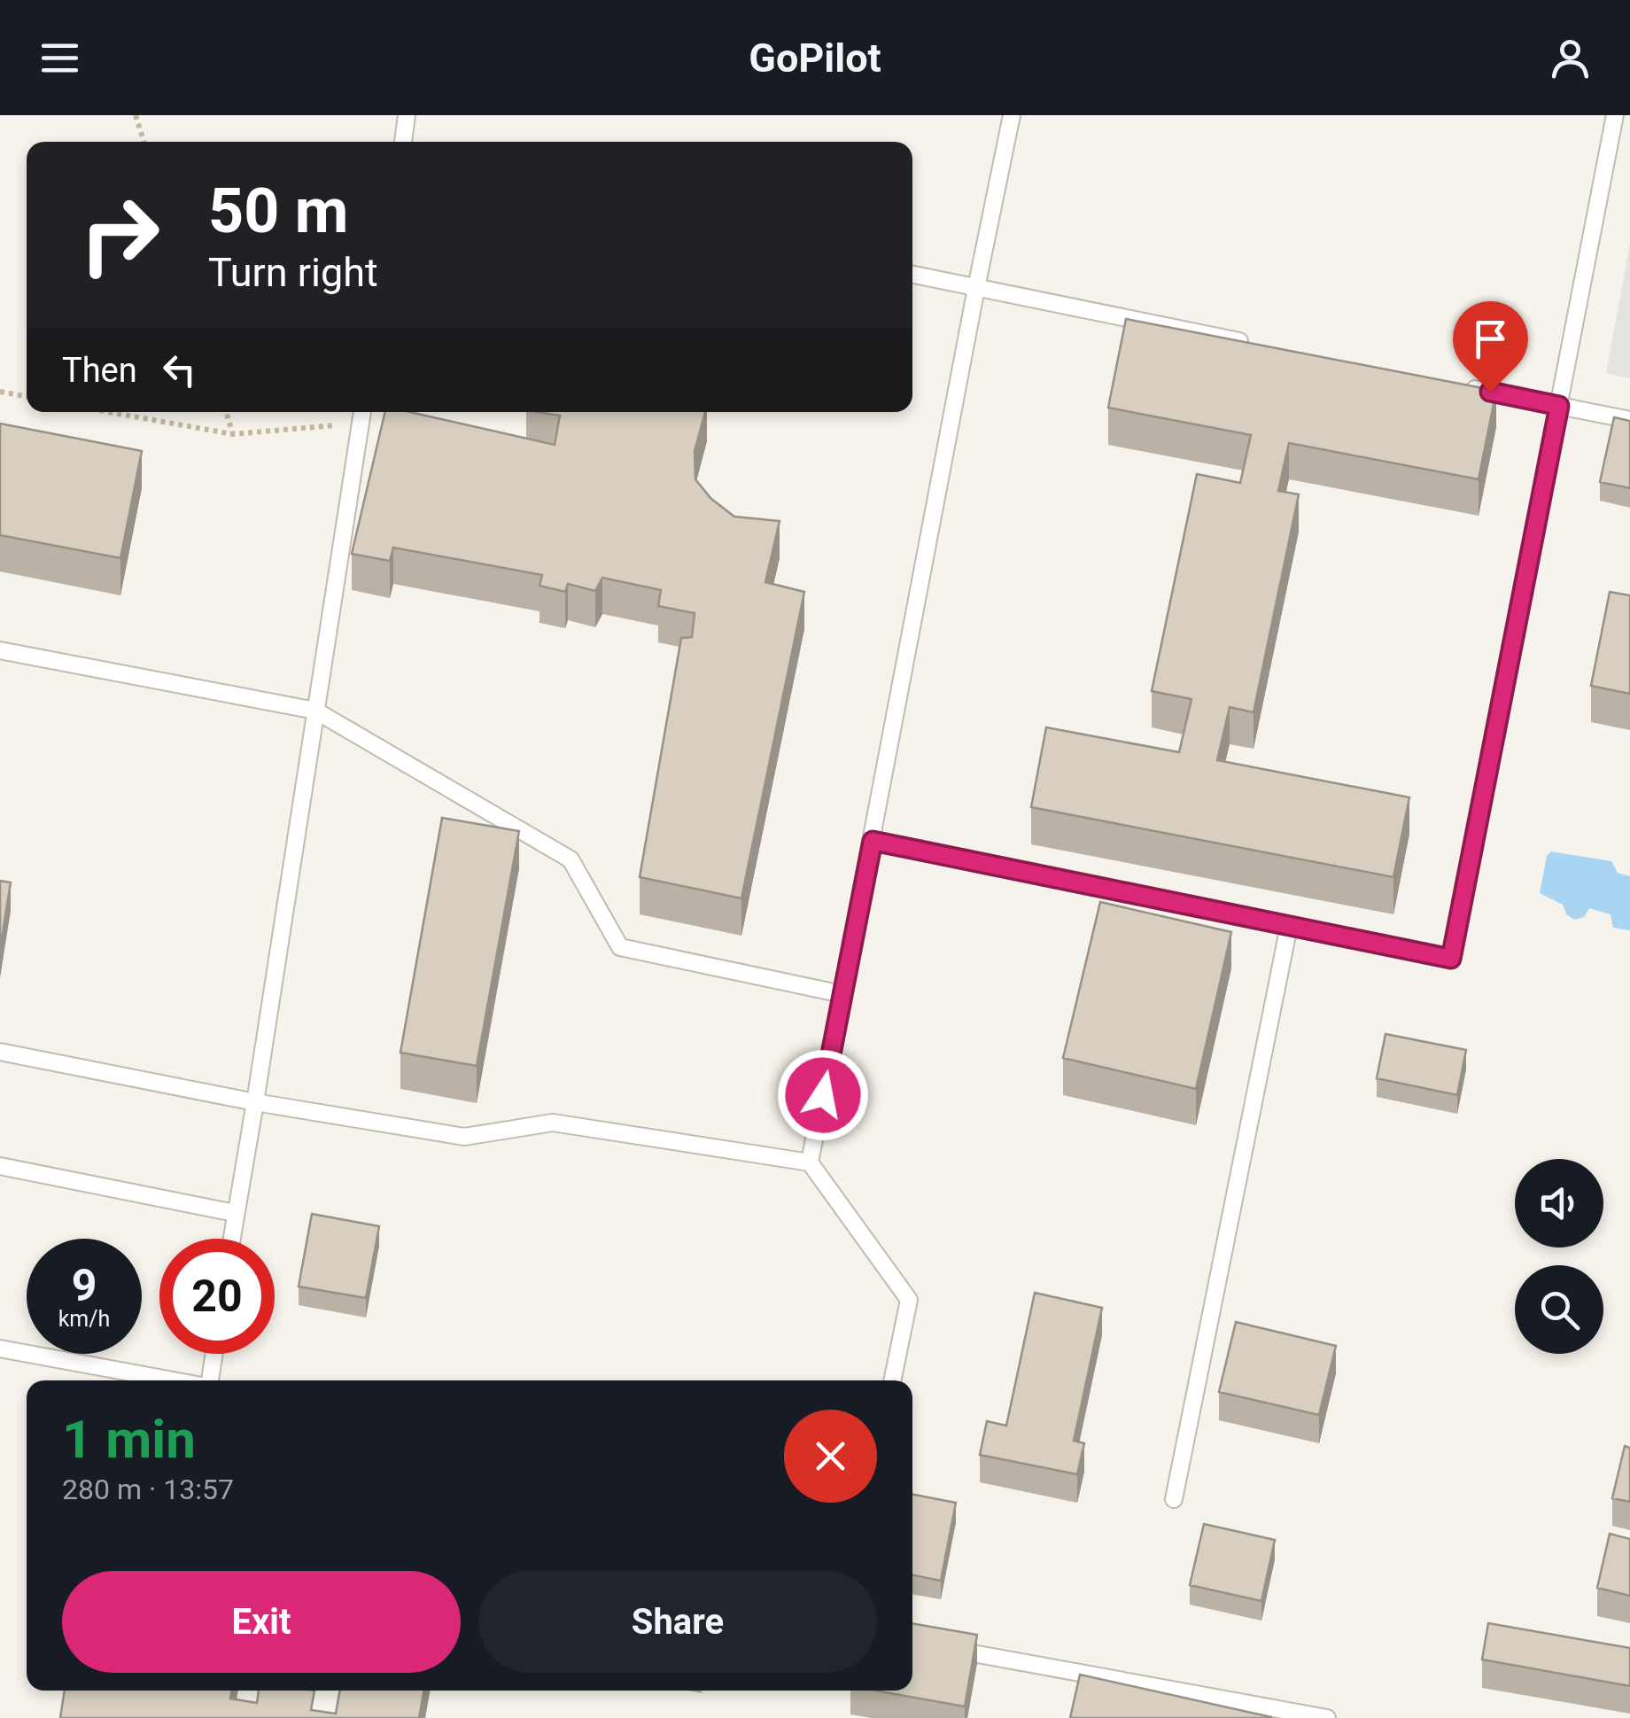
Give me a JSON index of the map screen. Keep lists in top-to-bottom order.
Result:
{
  "page": {
    "header": "GoPilot",
    "turn": ["50 m", "Turn right"],
    "then": "Then",
    "speed": "9 km/h",
    "limit": "20",
    "heading": ["1 min", "280 m · 13:57"],
    "buttons": ["Exit", "Share"]
  }
}
